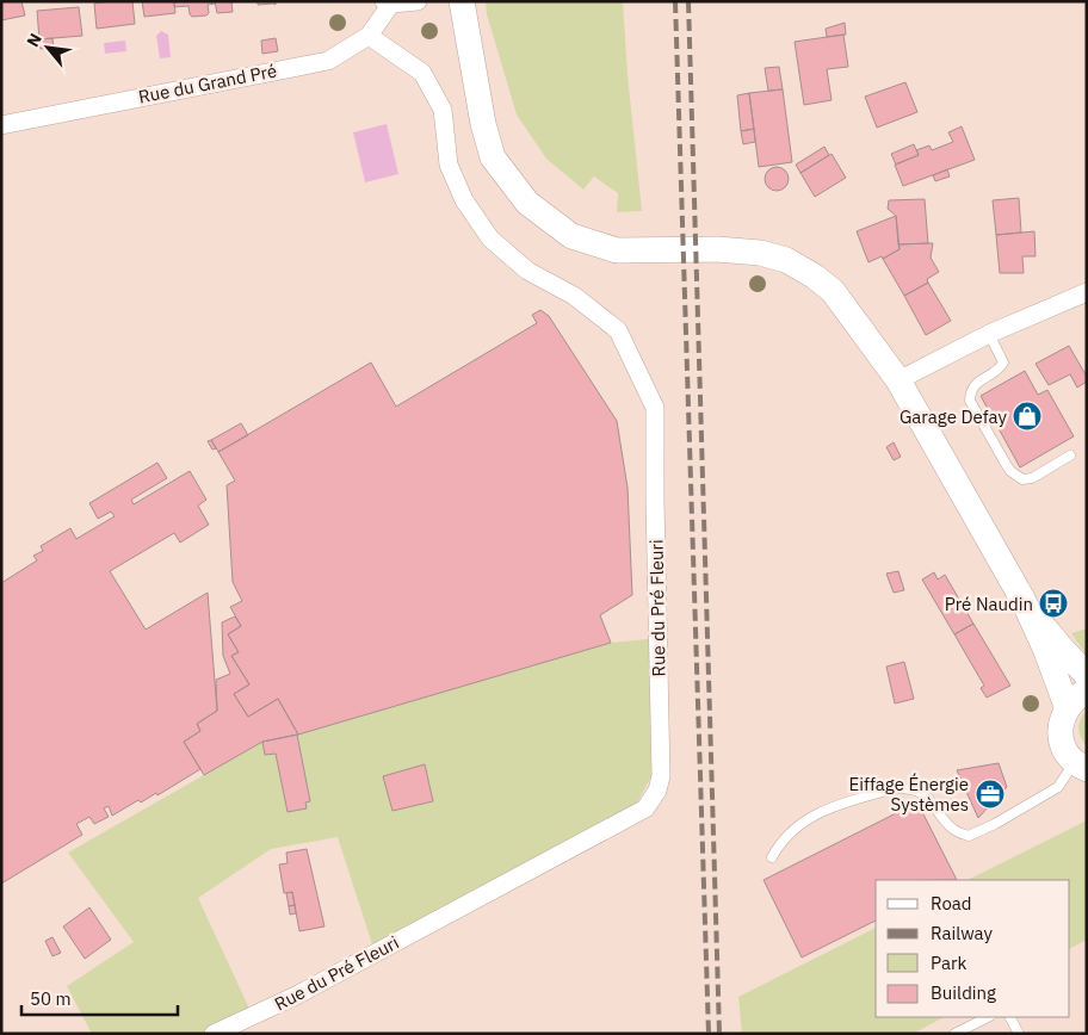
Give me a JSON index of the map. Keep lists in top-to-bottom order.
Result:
{
  "streets": {
    "street": ["Rue du Grand Pré", "Rue du Pré Fleuri"]
  },
  "crossings": [
    ["Rue du Grand Pré", "Rue du Pré Fleuri"]
  ],
  "places": {
    "shop": ["Garage Defay"],
    "bus stop": ["Pré Naudin"],
    "office": ["Eiffage Énergie Systèmes"]
  },
  "legend": [
    "Road",
    "Railway",
    "Park",
    "Building"
  ],
  "scale_bar": "50 m",
  "north": "top left"
}
